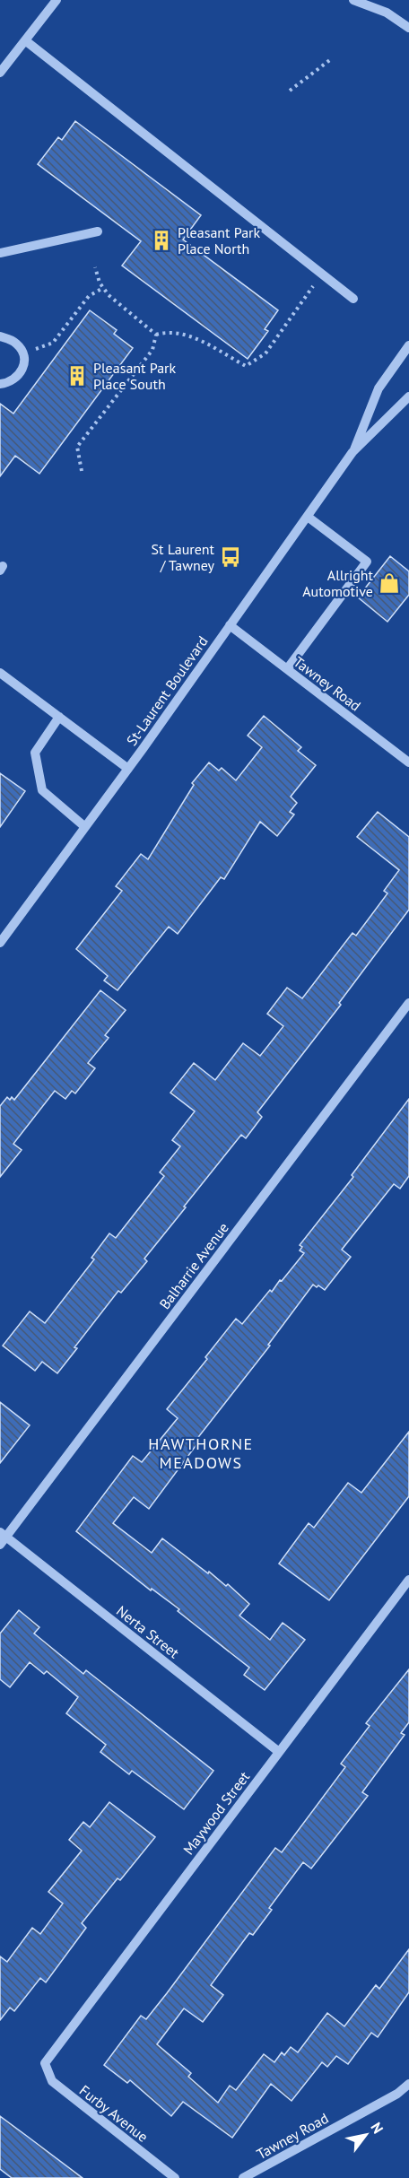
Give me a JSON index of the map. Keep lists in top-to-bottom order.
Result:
{
  "streets": {
    "street": [
      "Tawney Road",
      "St-Laurent Boulevard",
      "Balharrie Avenue",
      "Nerta Street",
      "Maywood Street",
      "Furby Avenue"
    ]
  },
  "crossings": [
    ["Tawney Road", "St-Laurent Boulevard"],
    ["Balharrie Avenue", "Nerta Street"],
    ["Nerta Street", "Maywood Street"],
    ["Maywood Street", "Furby Avenue"]
  ],
  "districts": ["HAWTHORNE MEADOWS"],
  "places": {
    "building": ["Pleasant Park Place North", "Pleasant Park Place South"],
    "bus stop": ["St Laurent / Tawney"],
    "shop": ["Allright Automotive"]
  },
  "north": "top right"
}
